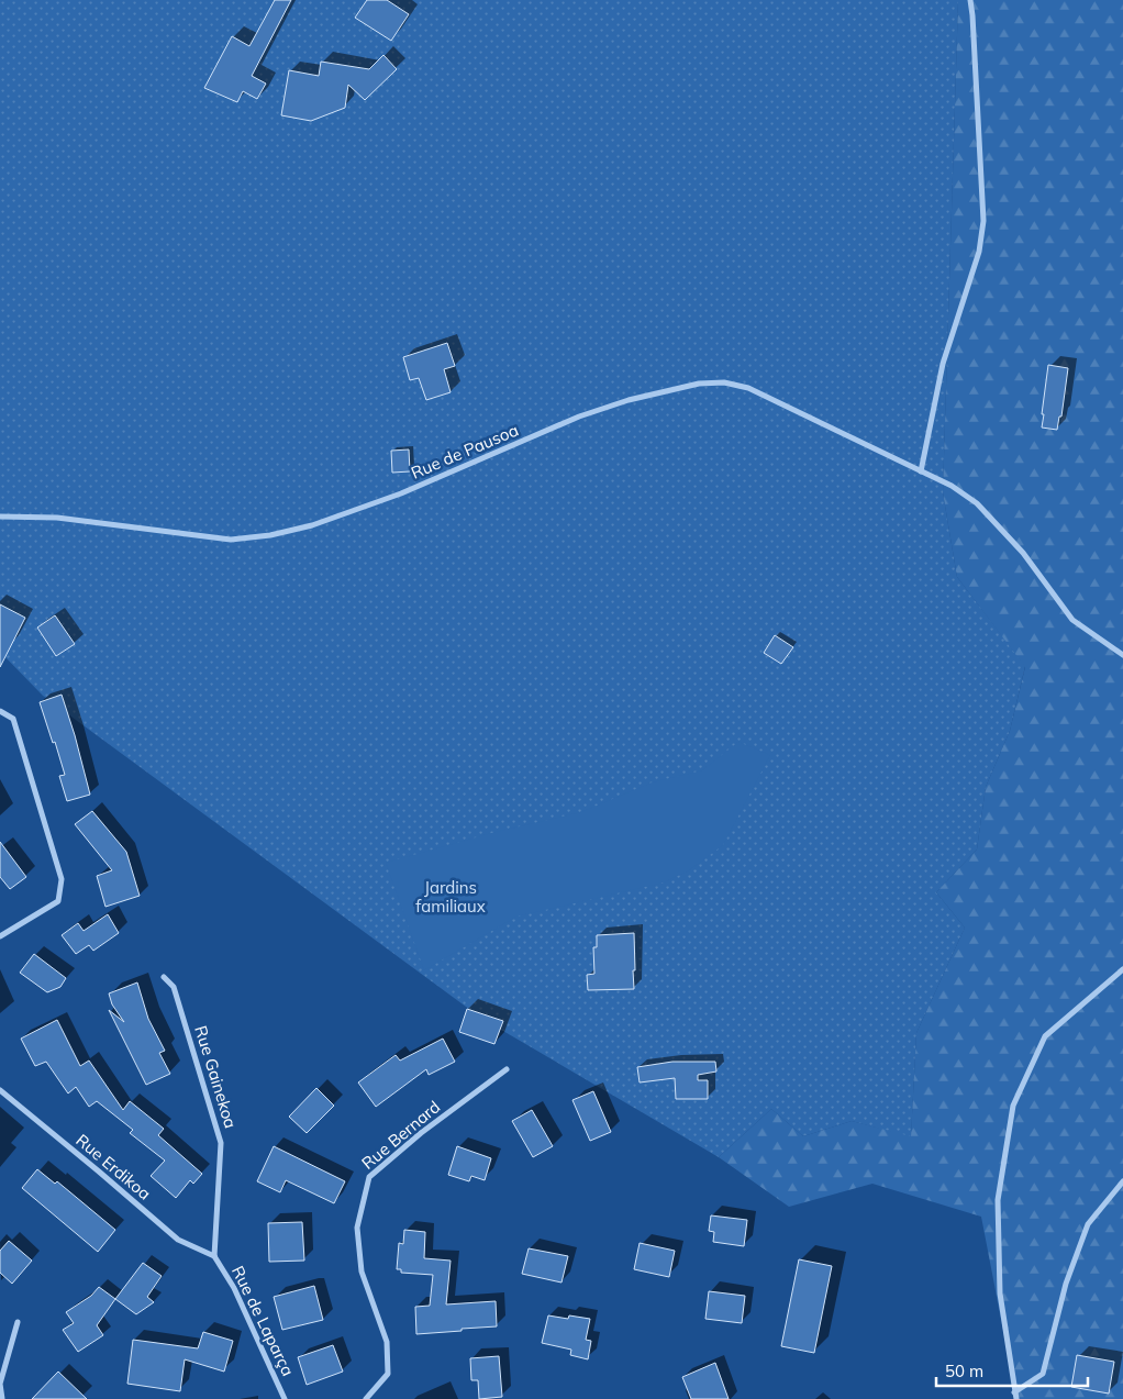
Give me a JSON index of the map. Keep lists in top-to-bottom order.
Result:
{
  "streets": {
    "street": [
      "Rue de Pausoa",
      "Rue Gainekoa",
      "Rue Bernard",
      "Rue Erdikoa",
      "Rue de Laparça"
    ]
  },
  "crossings": [
    ["Rue Gainekoa", "Rue Erdikoa"],
    ["Rue Gainekoa", "Rue de Laparça"],
    ["Rue Erdikoa", "Rue de Laparça"]
  ],
  "parks": ["Jardins familiaux"],
  "scale_bar": "50 m"
}
